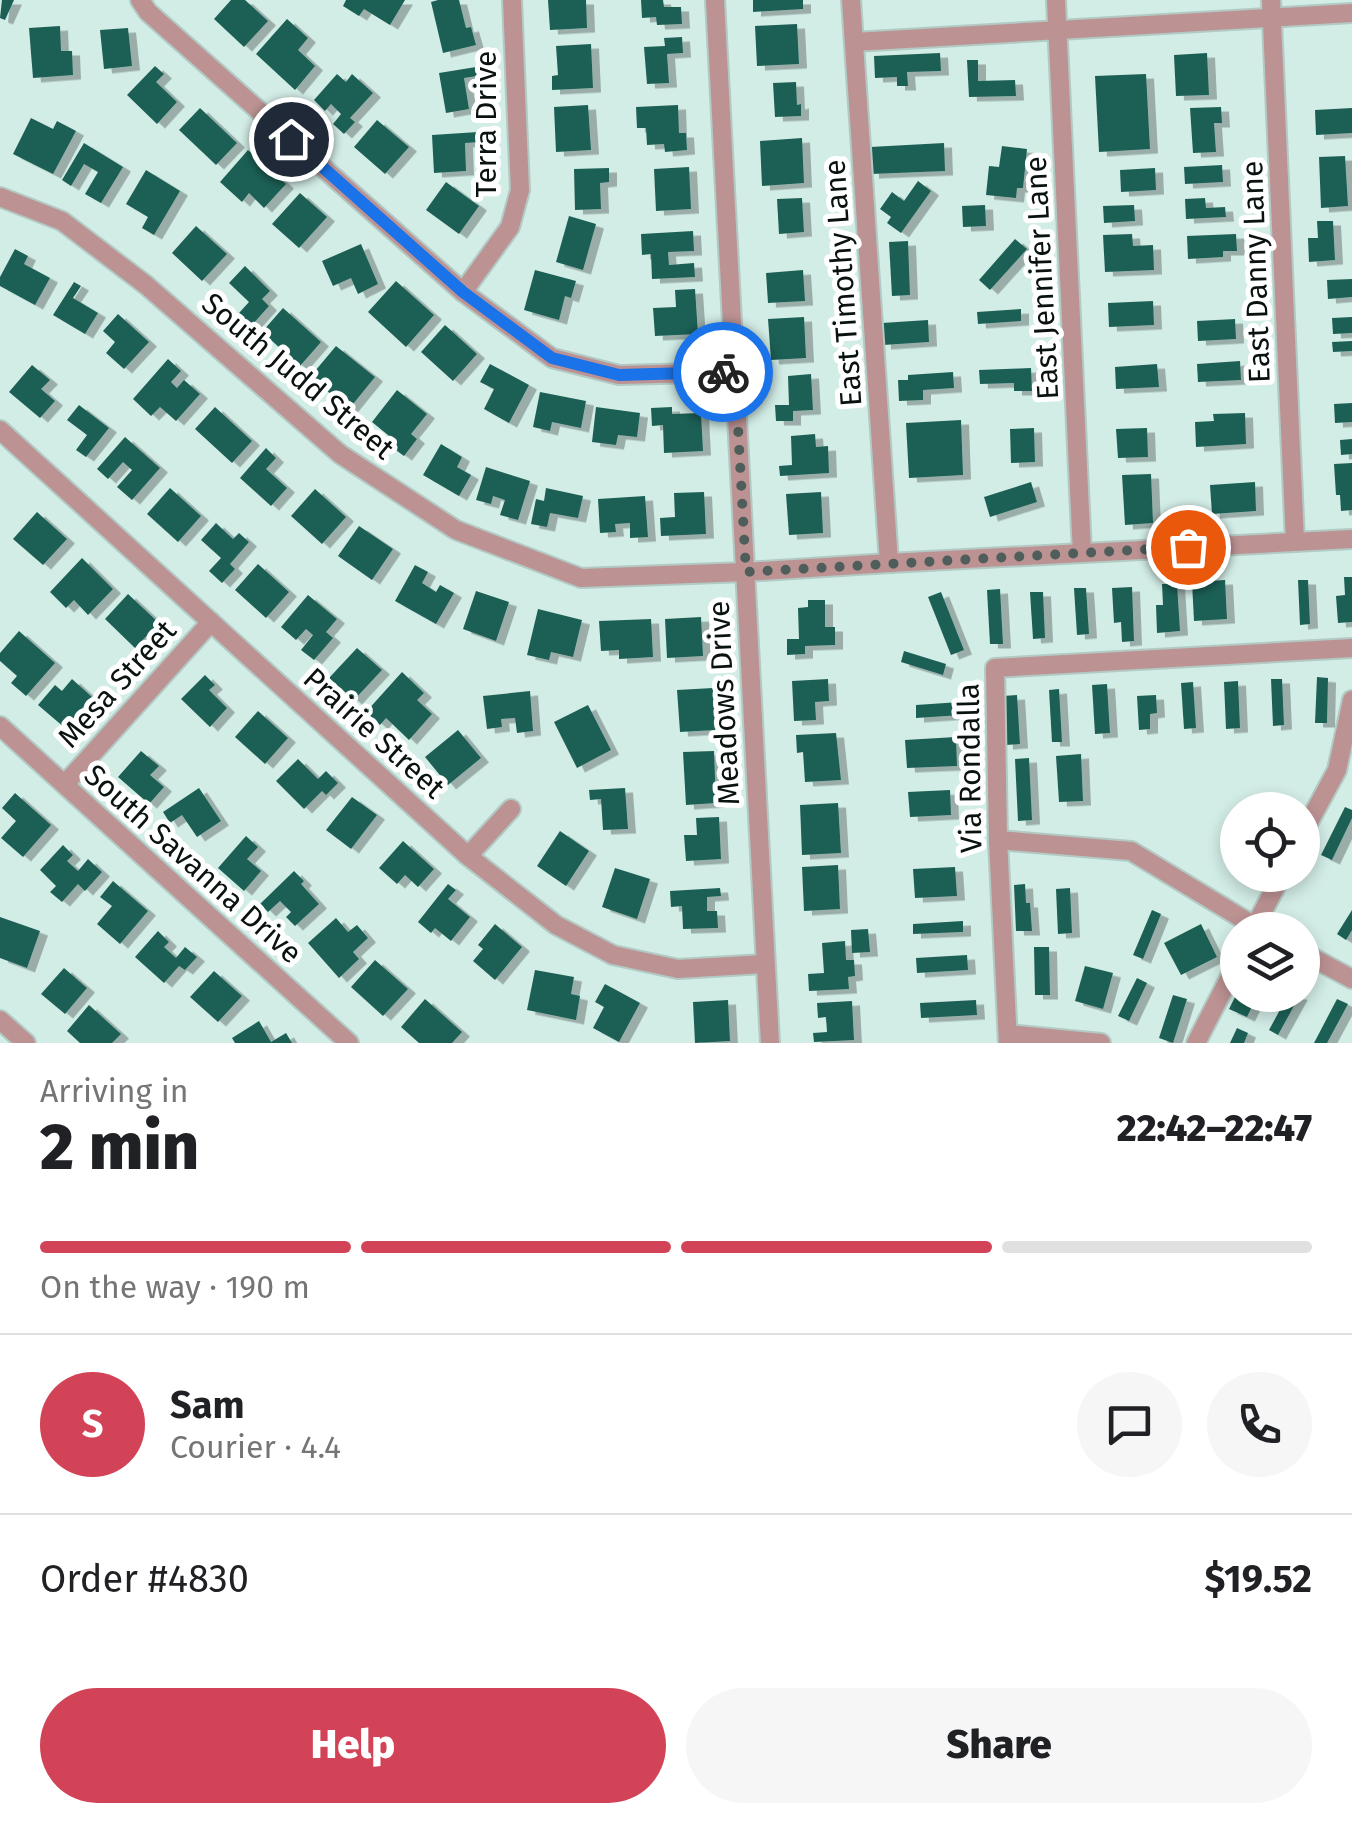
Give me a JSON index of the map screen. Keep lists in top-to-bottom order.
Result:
{
  "streets": {
    "street": [
      "Terra Drive",
      "East Danny Lane",
      "East Jennifer Lane",
      "East Timothy Lane",
      "South Judd Street",
      "Mesa Street",
      "Meadows Drive",
      "Prairie Street",
      "Via Rondalla",
      "South Savanna Drive"
    ]
  },
  "crossings": [
    ["East Danny Lane", "South Judd Street"],
    ["East Jennifer Lane", "South Judd Street"],
    ["East Timothy Lane", "South Judd Street"],
    ["South Judd Street", "Meadows Drive"],
    ["Mesa Street", "Prairie Street"],
    ["Mesa Street", "South Savanna Drive"],
    ["Meadows Drive", "Prairie Street"]
  ],
  "page": {
    "heading": ["2 min", "Arriving in", "22:42–22:47"],
    "panel": [
      "Sam",
      "Courier · 4.4",
      "Order #4830",
      "$19.52"
    ],
    "bar": "On the way · 190 m",
    "round": "S",
    "buttons": ["Help", "Share"]
  }
}
